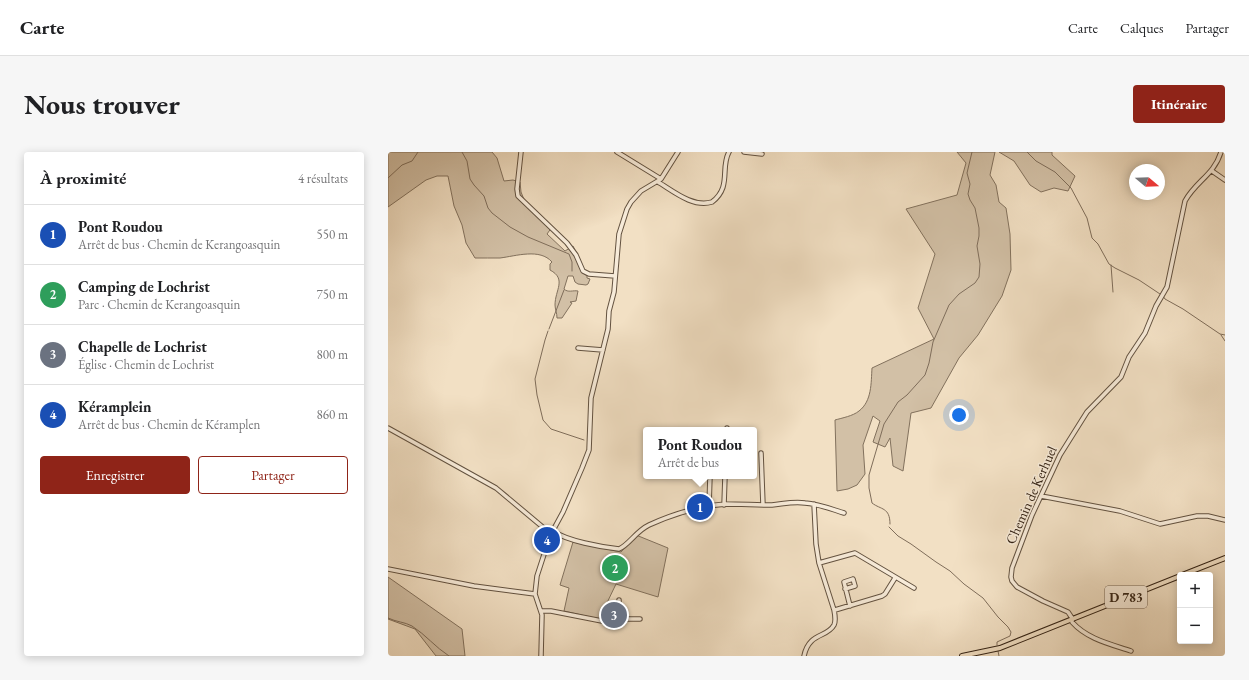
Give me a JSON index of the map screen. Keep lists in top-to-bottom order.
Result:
{
  "streets": {
    "main road": ["D 783"],
    "street": ["Chemin de Kerhuel"]
  },
  "crossings": [
    ["Chemin de Kerhuel", "D 783"]
  ],
  "north": "right",
  "page": {
    "header": "Carte",
    "nav": ["Carte", "Calques", "Partager"],
    "buttons": [
      "Itinéraire",
      ["Enregistrer", "Partager"]
    ],
    "title": "Nous trouver",
    "heading": ["À proximité", "4 résultats"],
    "list": [
      {
        "mark": "1",
        "name": "Pont Roudou",
        "note": "Arrêt de bus · Chemin de Kerangoasquin",
        "value": "550 m"
      },
      {
        "mark": "2",
        "name": "Camping de Lochrist",
        "note": "Parc · Chemin de Kerangoasquin",
        "value": "750 m"
      },
      {
        "mark": "3",
        "name": "Chapelle de Lochrist",
        "note": "Église · Chemin de Lochrist",
        "value": "800 m"
      },
      {
        "mark": "4",
        "name": "Kéramplein",
        "note": "Arrêt de bus · Chemin de Kéramplen",
        "value": "860 m"
      }
    ],
    "popup": ["Pont Roudou", "Arrêt de bus"],
    "pins": [
      "1",
      "4",
      "2",
      "3"
    ],
    "map_buttons": ["+", "−"]
  }
}
